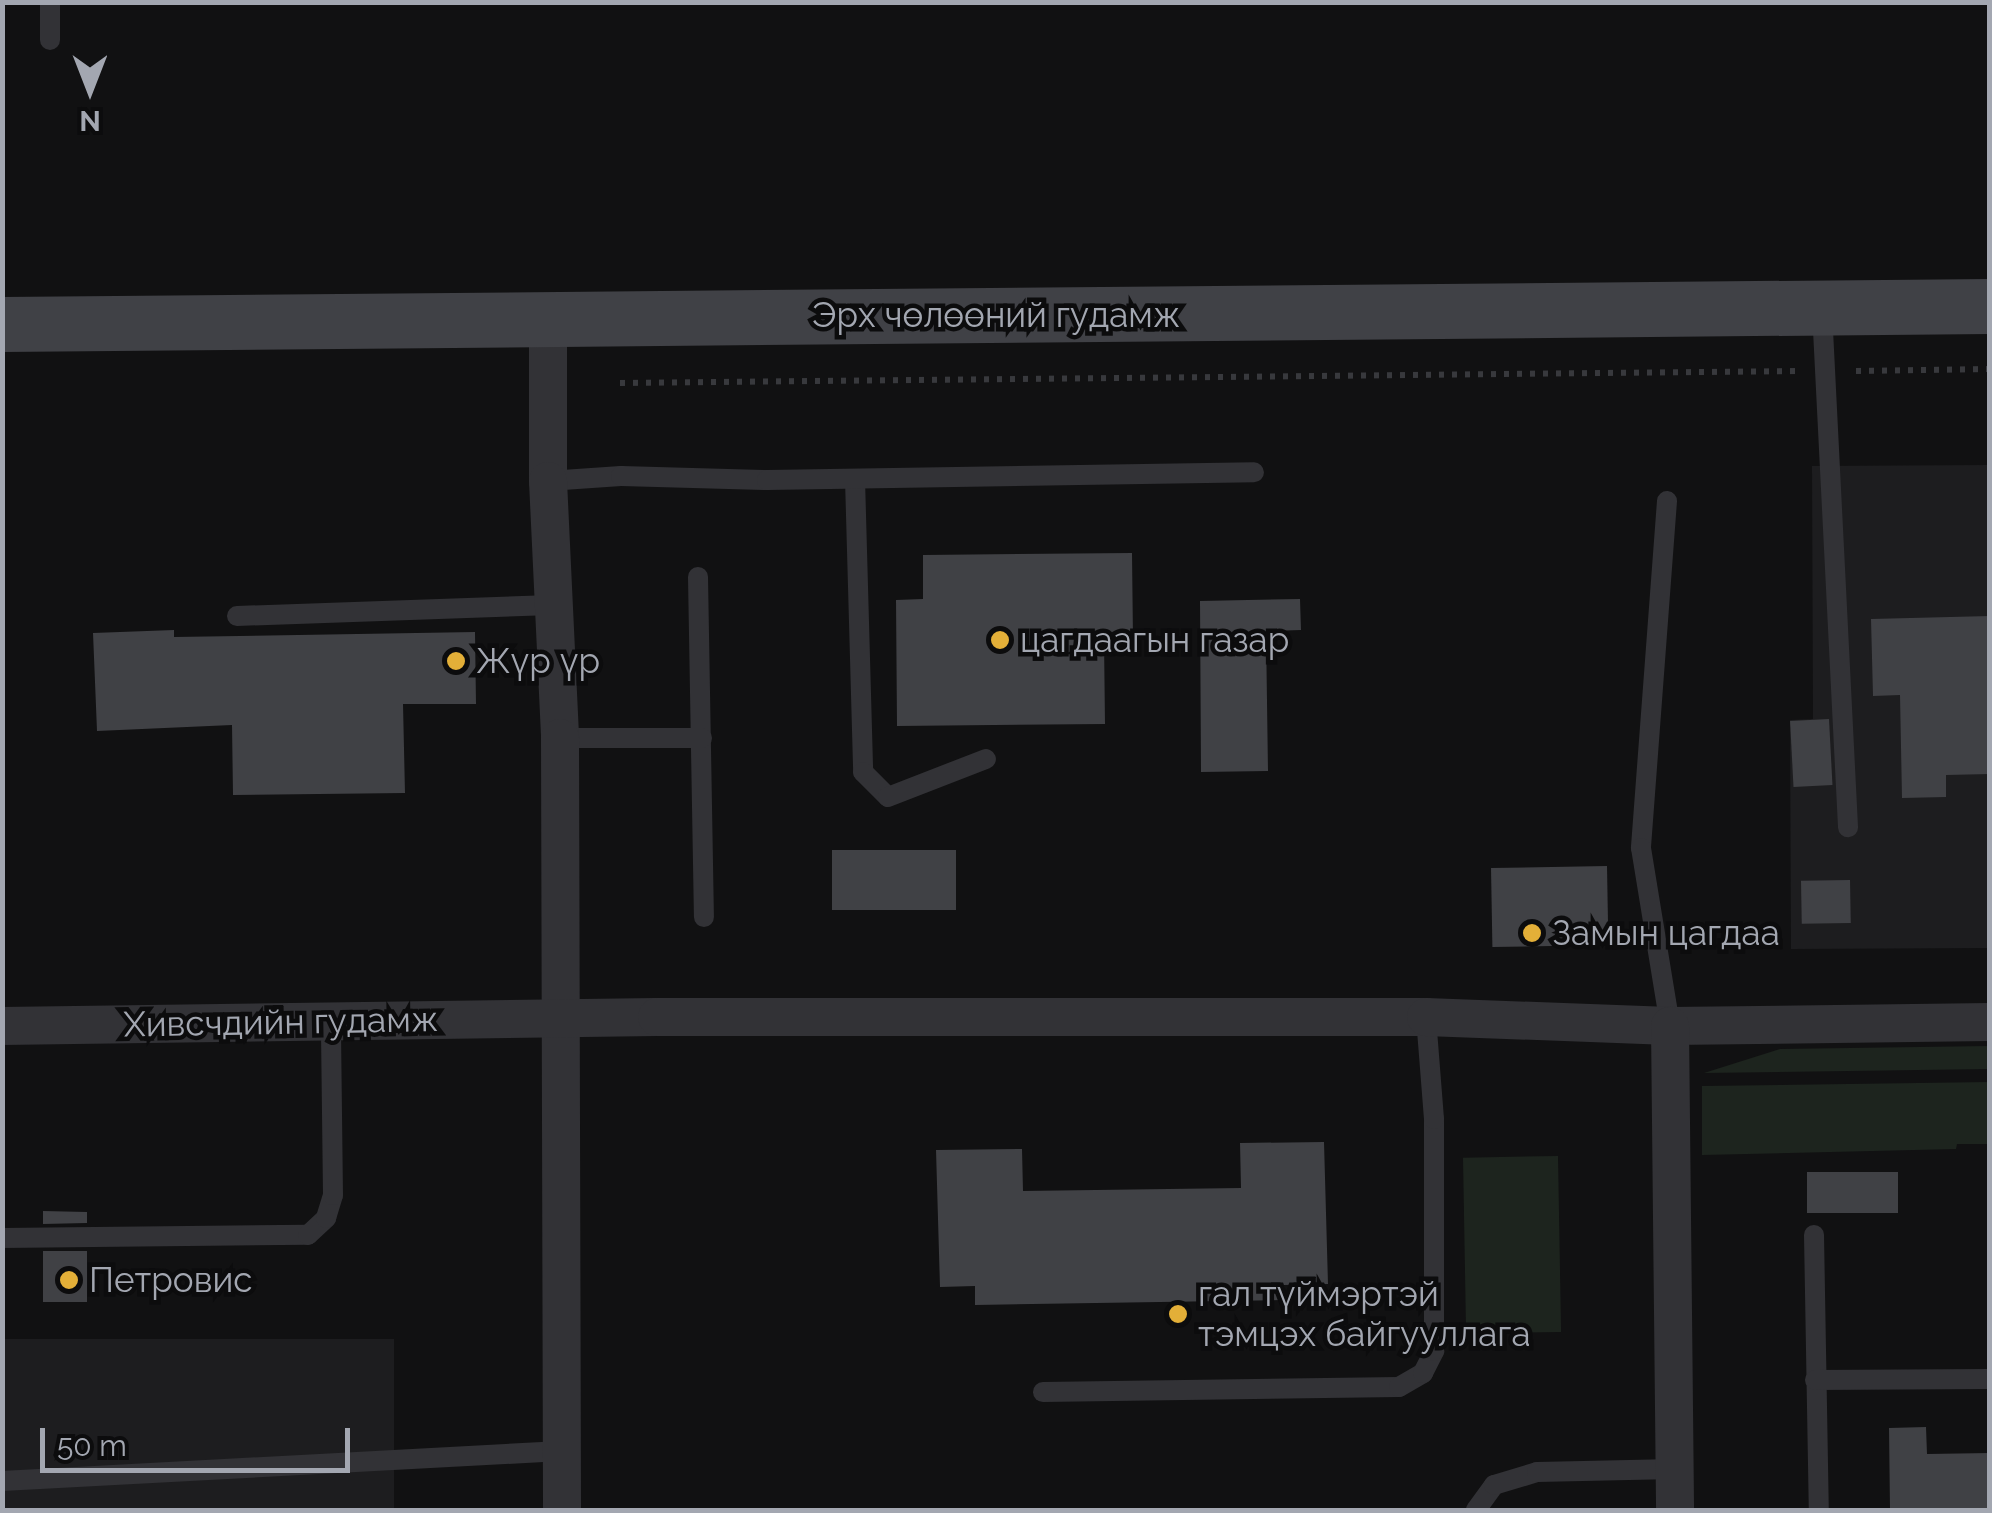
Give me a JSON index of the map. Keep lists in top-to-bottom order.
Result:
{
  "streets": {
    "main road": ["Эрх чөлөөний гудамж"],
    "street": ["Хивсчдийн гудамж"]
  },
  "places": [
    "цагдаагын газар",
    "Жүр үр",
    "Замын цагдаа",
    "Петровис",
    "гал түймэртэй тэмцэх байгууллага"
  ],
  "scale_bar": "50 m",
  "north": "bottom"
}
